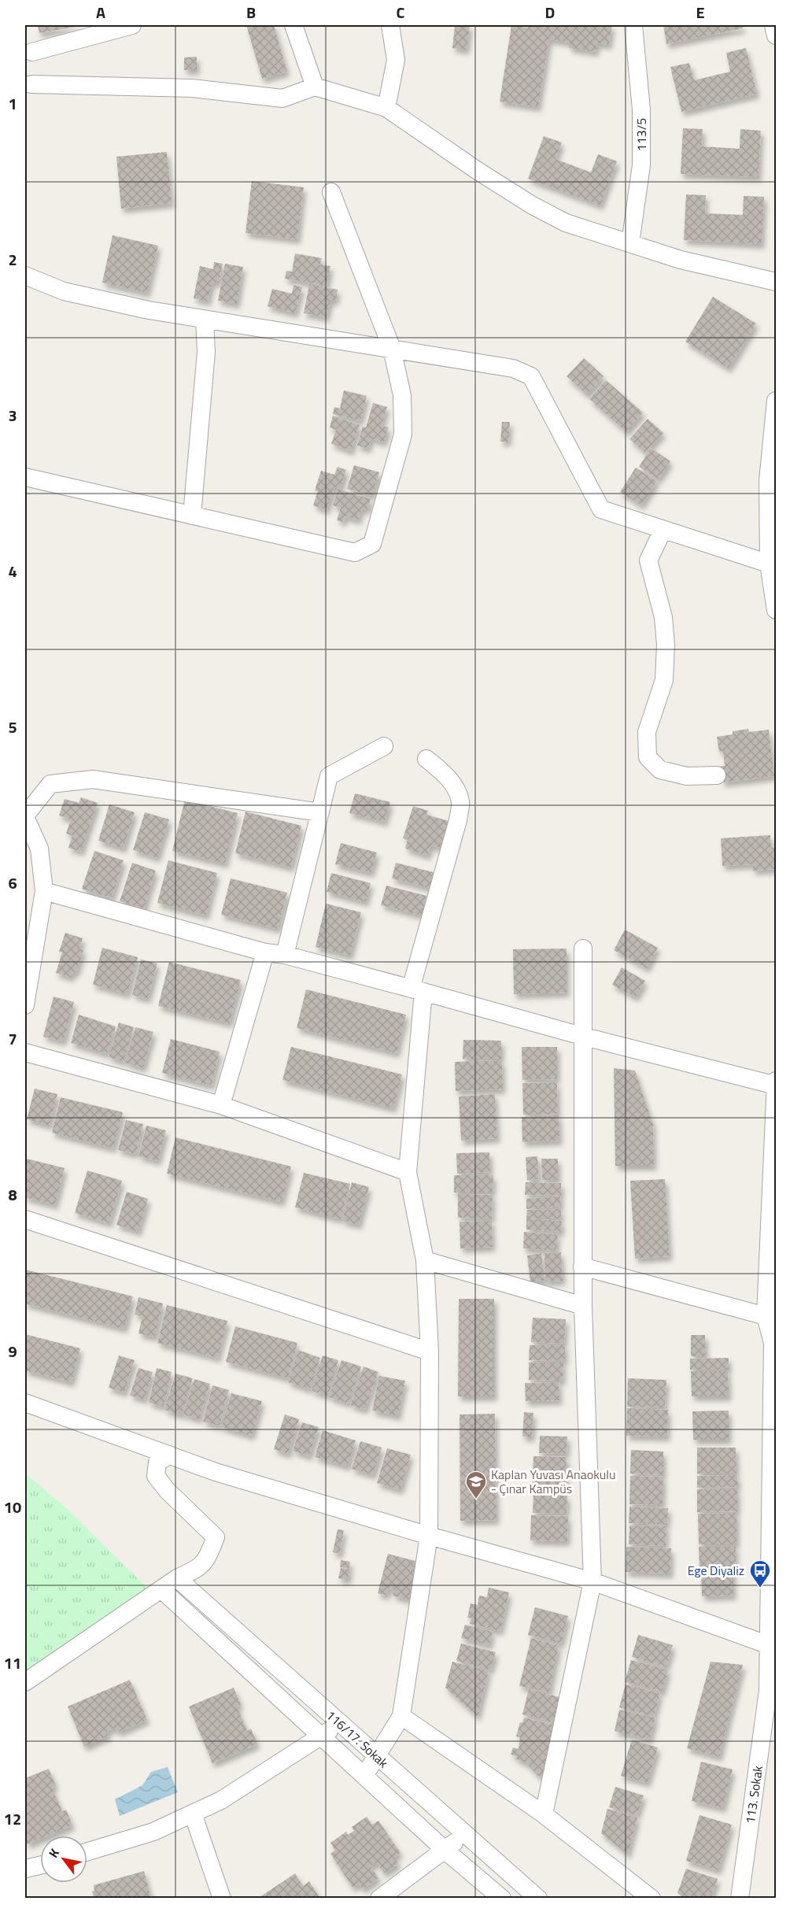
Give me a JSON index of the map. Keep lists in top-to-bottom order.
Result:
{
  "streets": {
    "street": ["113/5", "116/17. Sokak", "113. Sokak"]
  },
  "places": {
    "school or university": ["Kaplan Yuvası Anaokulu - Çınar Kampüs"],
    "bus stop": ["Ege Diyaliz"]
  },
  "north": "top left",
  "grid": {
    "columns": [
      "A",
      "B",
      "C",
      "D",
      "E"
    ],
    "rows": [
      "1",
      "2",
      "3",
      "4",
      "5",
      "6",
      "7",
      "8",
      "9",
      "10",
      "11",
      "12"
    ]
  }
}
